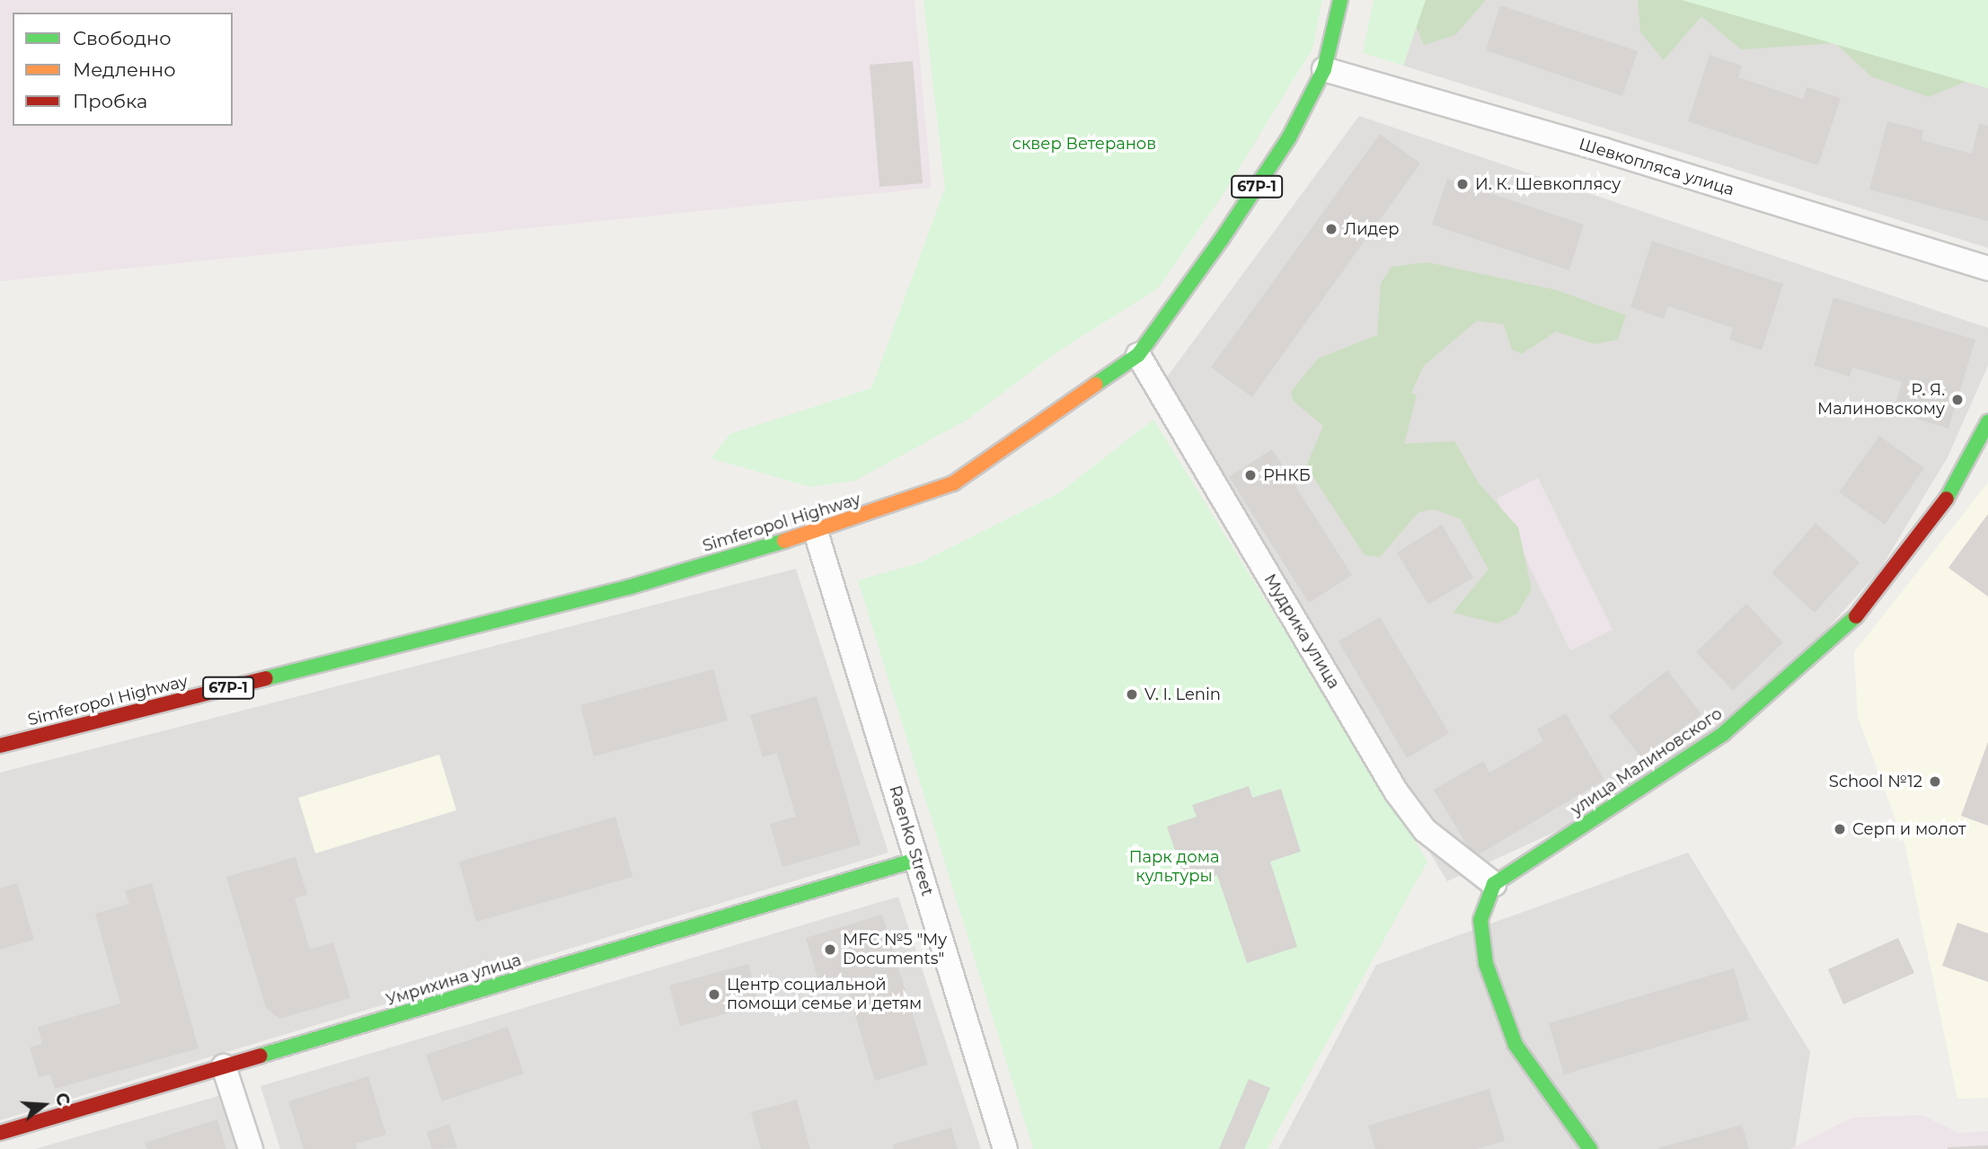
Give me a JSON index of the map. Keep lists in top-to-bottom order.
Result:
{
  "streets": {
    "street": [
      "Шевкопляса улица",
      "67Р-1",
      "Simferopol Highway",
      "Мудрика улица",
      "улица Малиновского",
      "Raenko Street",
      "Умрихина улица"
    ]
  },
  "crossings": [
    ["Шевкопляса улица", "Simferopol Highway"],
    ["Simferopol Highway", "Мудрика улица"],
    ["Simferopol Highway", "Raenko Street"],
    ["Мудрика улица", "улица Малиновского"],
    ["Raenko Street", "Умрихина улица"]
  ],
  "parks": ["сквер Ветеранов", "Парк дома культуры"],
  "places": [
    "И. К. Шевкоплясу",
    "Лидер",
    "Р. Я. Малиновскому",
    "РНКБ",
    "V. I. Lenin",
    "School №12",
    "Серп и молот",
    "MFC №5 \"My Documents\"",
    "Центр социальной помощи семье и детям"
  ],
  "legend": ["Свободно", "Медленно", "Пробка"],
  "north": "right"
}
